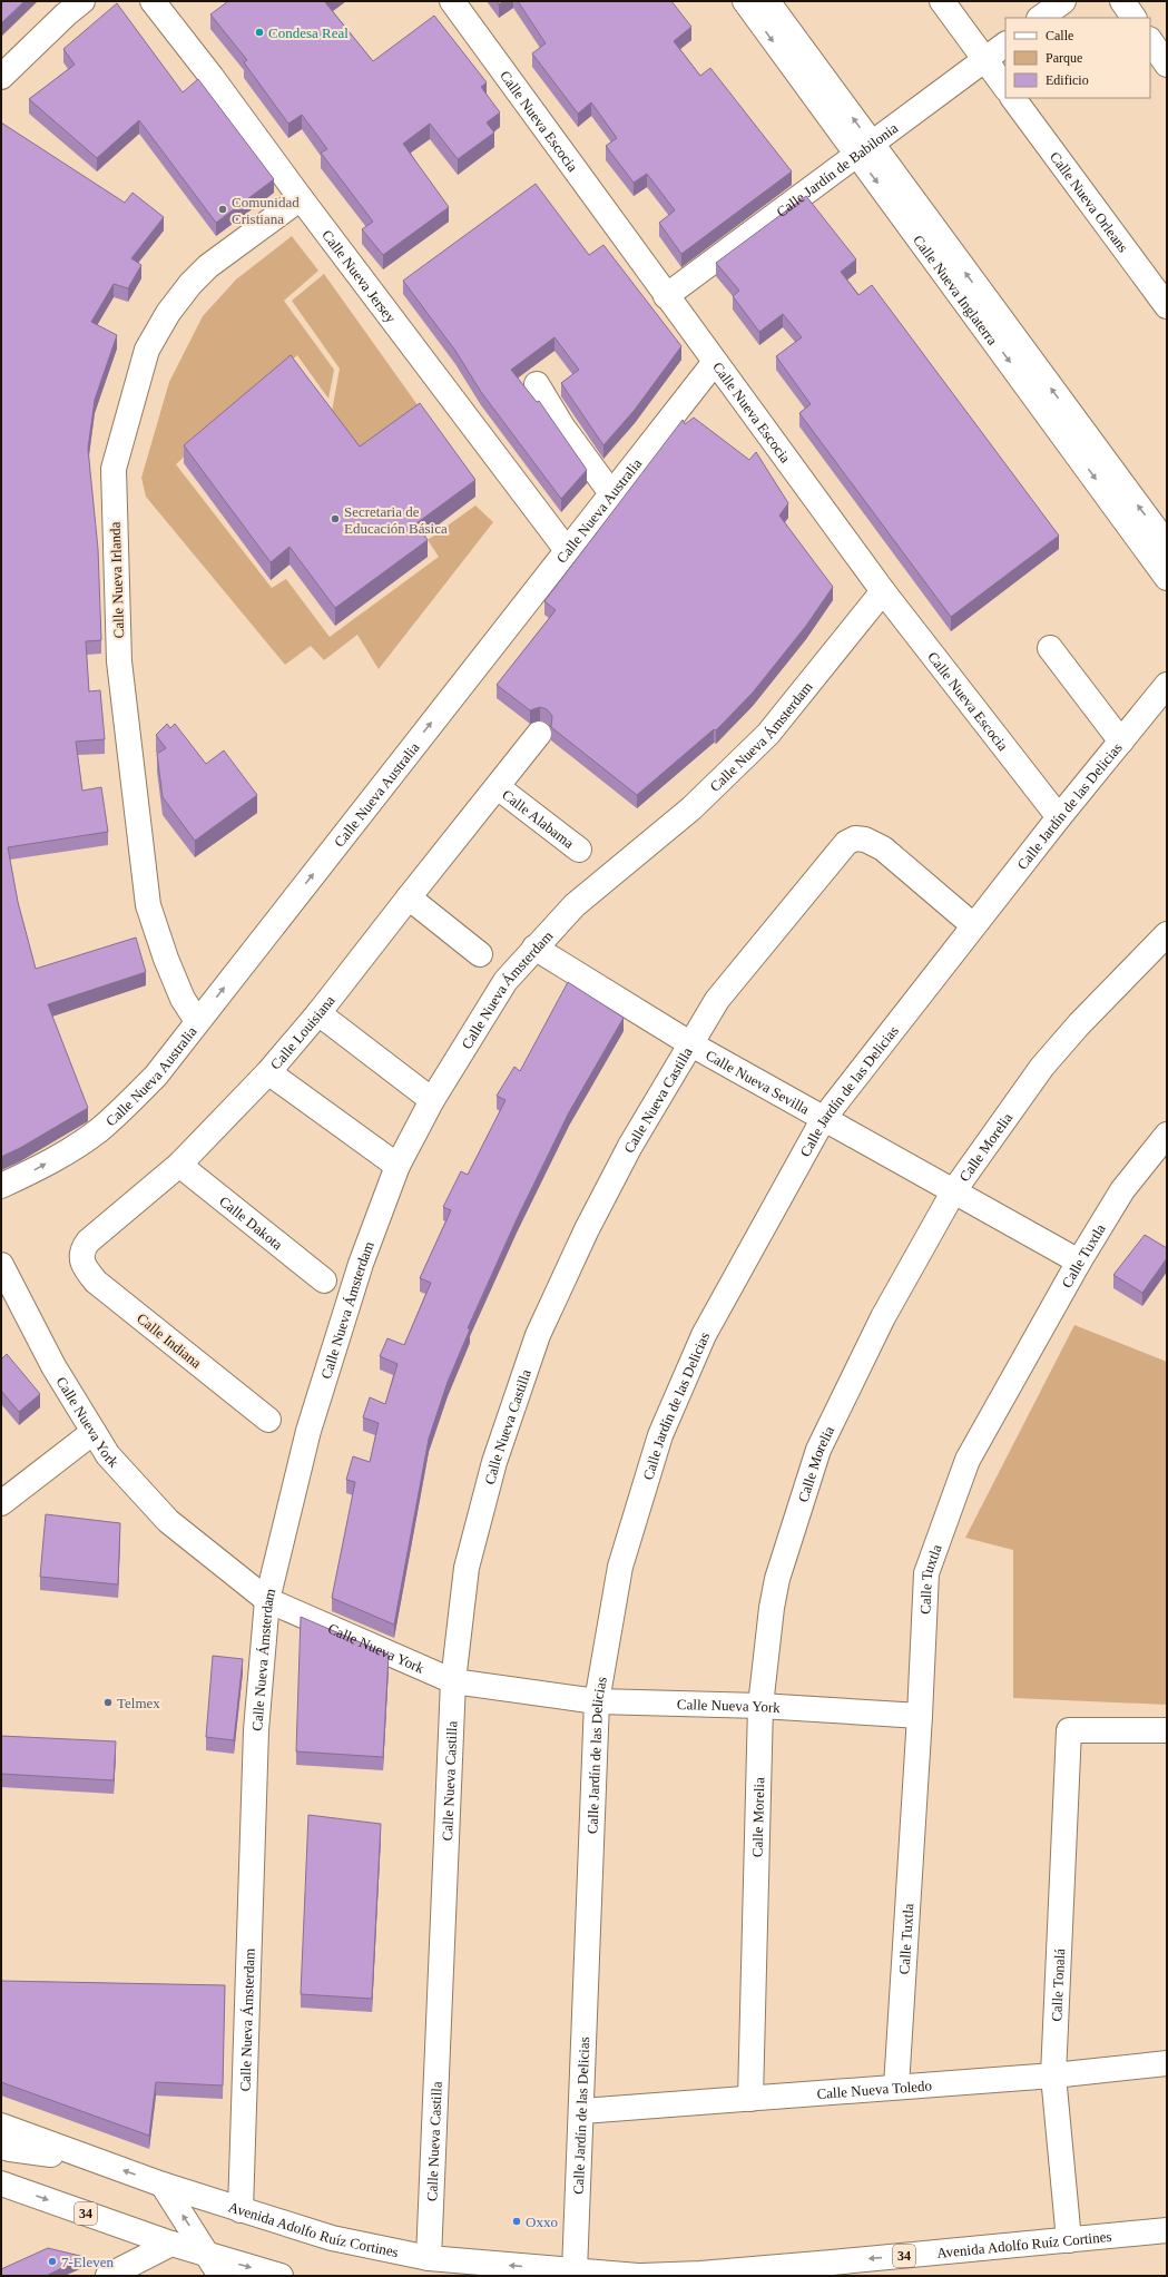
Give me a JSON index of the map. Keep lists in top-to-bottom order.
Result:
{
  "streets": {
    "street": [
      "Calle Nueva Escocia",
      "Calle Jardín de Babilonia",
      "Calle Nueva Orleans",
      "Calle Nueva Jersey",
      "Calle Nueva Inglaterra",
      "Calle Nueva Australia",
      "Calle Nueva Irlanda",
      "Calle Nueva Ámsterdam",
      "Calle Jardín de las Delicias",
      "Calle Alabama",
      "Calle Louisiana",
      "Calle Nueva Sevilla",
      "Calle Nueva Castilla",
      "Calle Morelia",
      "Calle Dakota",
      "Calle Tuxtla",
      "Calle Indiana",
      "Calle Nueva York",
      "Calle Tonalá",
      "Calle Nueva Toledo",
      "34",
      "Avenida Adolfo Ruíz Cortines"
    ]
  },
  "crossings": [
    ["Calle Nueva Escocia", "Calle Jardín de Babilonia"],
    ["Calle Nueva Escocia", "Calle Nueva Australia"],
    ["Calle Nueva Escocia", "Calle Nueva Ámsterdam"],
    ["Calle Nueva Escocia", "Calle Jardín de las Delicias"],
    ["Calle Jardín de Babilonia", "Calle Nueva Inglaterra"],
    ["Calle Nueva Jersey", "Calle Nueva Australia"],
    ["Calle Nueva Jersey", "Calle Nueva Irlanda"],
    ["Calle Nueva Australia", "Calle Nueva Irlanda"],
    ["Calle Nueva Ámsterdam", "Calle Nueva Sevilla"],
    ["Calle Nueva Ámsterdam", "Calle Nueva York"],
    ["Calle Nueva Ámsterdam", "Avenida Adolfo Ruíz Cortines"],
    ["Calle Jardín de las Delicias", "Calle Nueva Sevilla"],
    ["Calle Jardín de las Delicias", "Calle Nueva Castilla"],
    ["Calle Jardín de las Delicias", "Calle Nueva York"],
    ["Calle Jardín de las Delicias", "Calle Nueva Toledo"],
    ["Calle Jardín de las Delicias", "Avenida Adolfo Ruíz Cortines"],
    ["Calle Alabama", "Calle Louisiana"],
    ["Calle Louisiana", "Calle Dakota"],
    ["Calle Louisiana", "Calle Indiana"],
    ["Calle Nueva Sevilla", "Calle Nueva Castilla"],
    ["Calle Nueva Sevilla", "Calle Morelia"],
    ["Calle Nueva Sevilla", "Calle Tuxtla"],
    ["Calle Nueva Castilla", "Calle Nueva York"],
    ["Calle Nueva Castilla", "Avenida Adolfo Ruíz Cortines"],
    ["Calle Morelia", "Calle Nueva York"],
    ["Calle Morelia", "Calle Nueva Toledo"],
    ["Calle Tuxtla", "Calle Nueva York"],
    ["Calle Tuxtla", "Calle Nueva Toledo"],
    ["Calle Tonalá", "Calle Nueva Toledo"],
    ["Calle Tonalá", "Avenida Adolfo Ruíz Cortines"]
  ],
  "one_way": ["Calle Nueva Australia", "Avenida Adolfo Ruíz Cortines"],
  "places": [
    "Condesa Real",
    "Comunidad Cristiana",
    "Secretaria de Educación Básica",
    "Telmex",
    "Oxxo",
    "7-Eleven"
  ],
  "legend": ["Calle", "Parque", "Edificio"]
}
